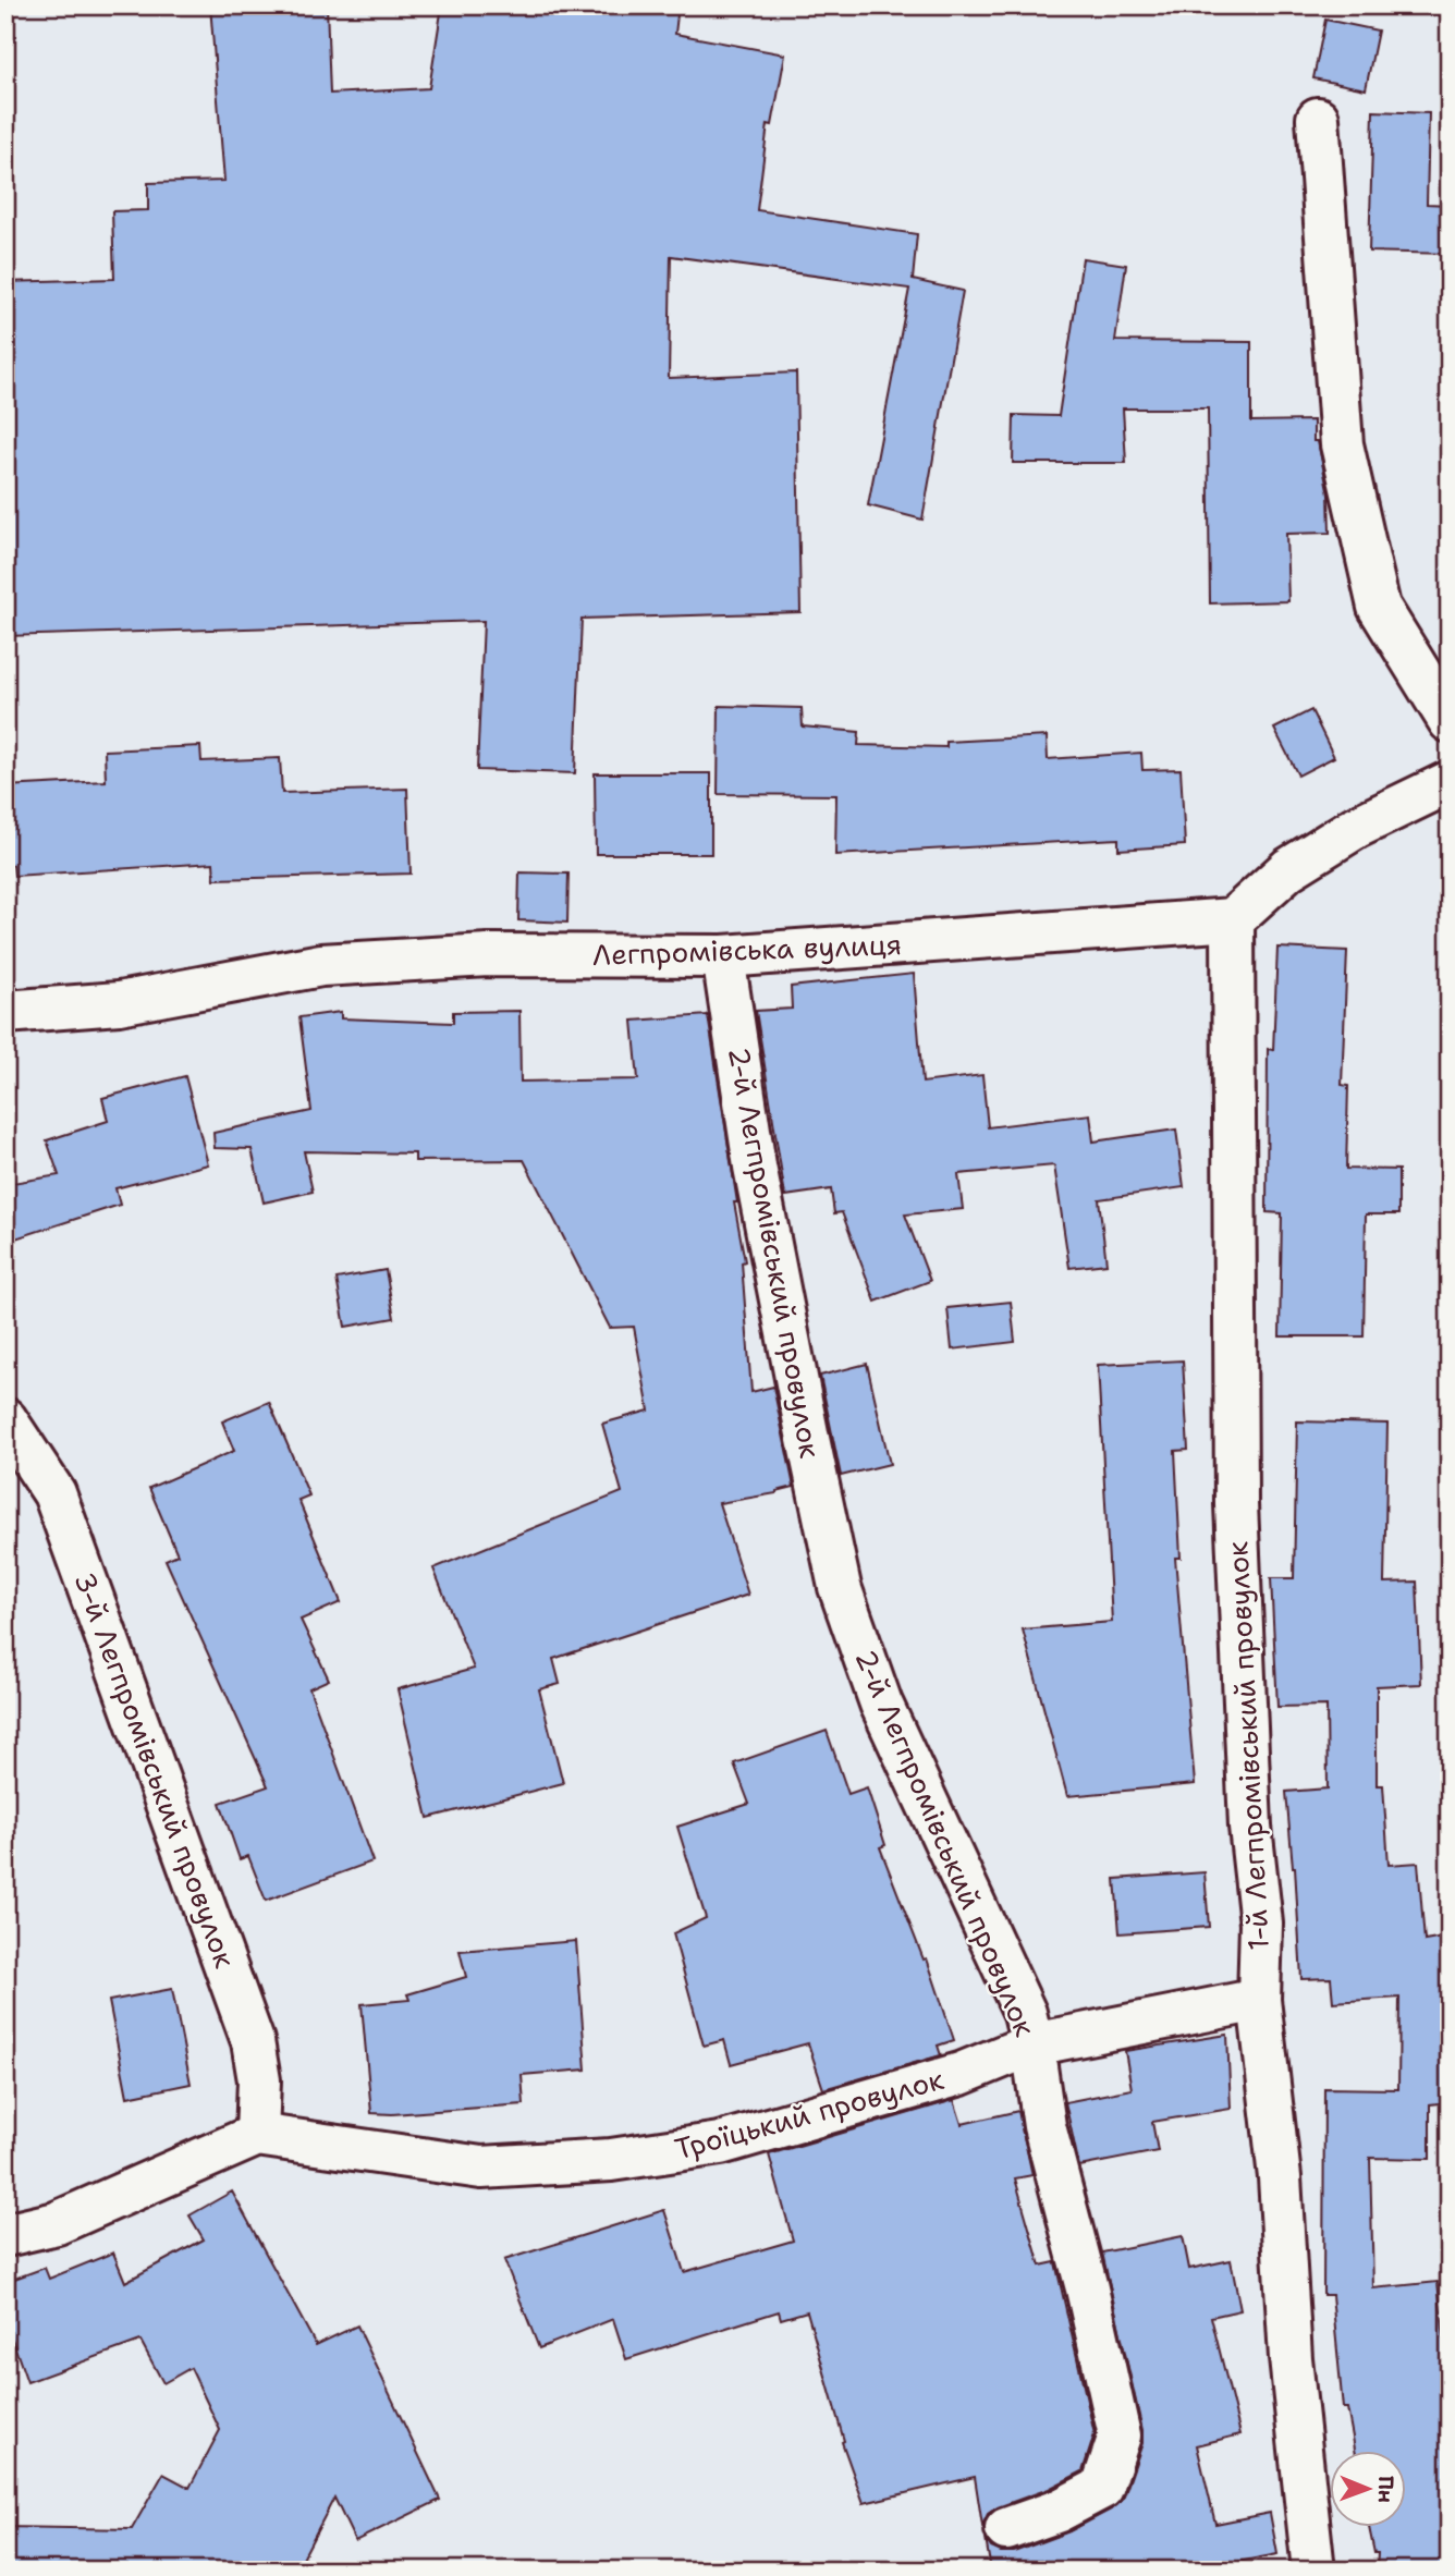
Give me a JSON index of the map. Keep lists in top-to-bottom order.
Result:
{
  "streets": {
    "street": [
      "Легпромівська вулиця",
      "2-й Легпромівський провулок",
      "1-й Легпромівський провулок",
      "3-й Легпромівський провулок",
      "Троїцький провулок"
    ]
  },
  "crossings": [
    ["Легпромівська вулиця", "2-й Легпромівський провулок"],
    ["Легпромівська вулиця", "1-й Легпромівський провулок"],
    ["2-й Легпромівський провулок", "Троїцький провулок"],
    ["1-й Легпромівський провулок", "Троїцький провулок"],
    ["3-й Легпромівський провулок", "Троїцький провулок"]
  ],
  "north": "right"
}
